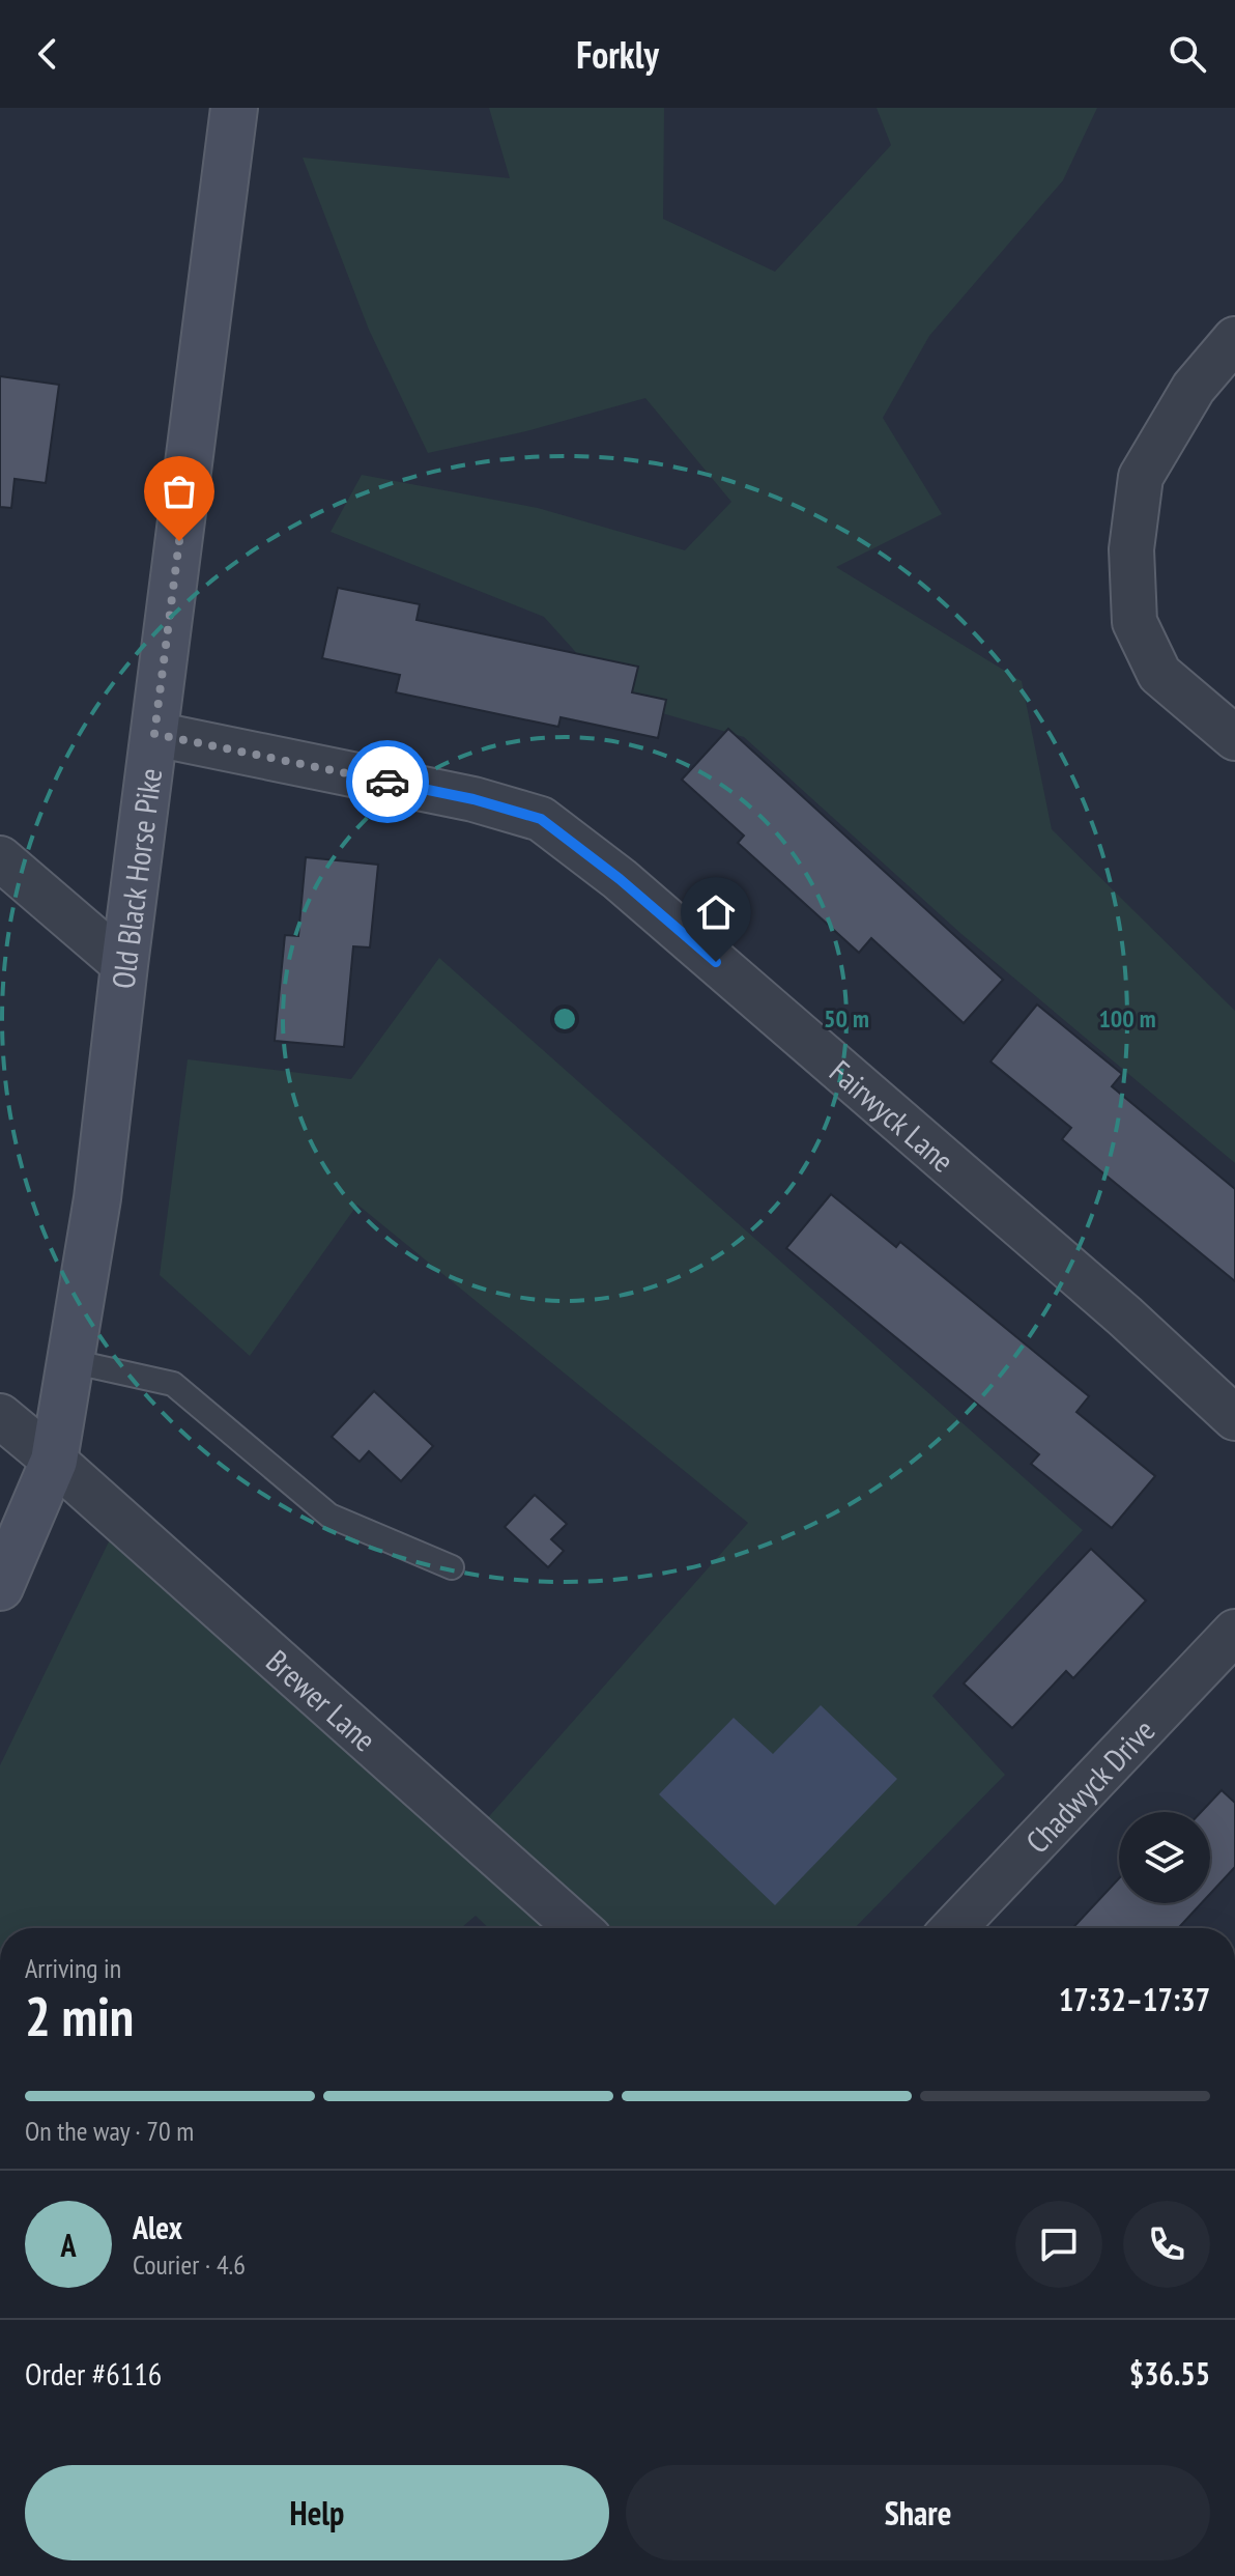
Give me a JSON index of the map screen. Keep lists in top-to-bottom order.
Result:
{
  "streets": {
    "street": [
      "Old Black Horse Pike",
      "Fairwyck Lane",
      "Brewer Lane",
      "Chadwyck Drive"
    ]
  },
  "crossings": [
    ["Old Black Horse Pike", "Fairwyck Lane"],
    ["Old Black Horse Pike", "Brewer Lane"]
  ],
  "page": {
    "header": "Forkly",
    "heading": ["2 min", "Arriving in", "17:32–17:37"],
    "panel": [
      "Alex",
      "Courier · 4.6",
      "Order #6116",
      "$36.55"
    ],
    "bar": "On the way · 70 m",
    "round": "A",
    "buttons": ["Help", "Share"]
  },
  "rings": ["50 m", "100 m"]
}
